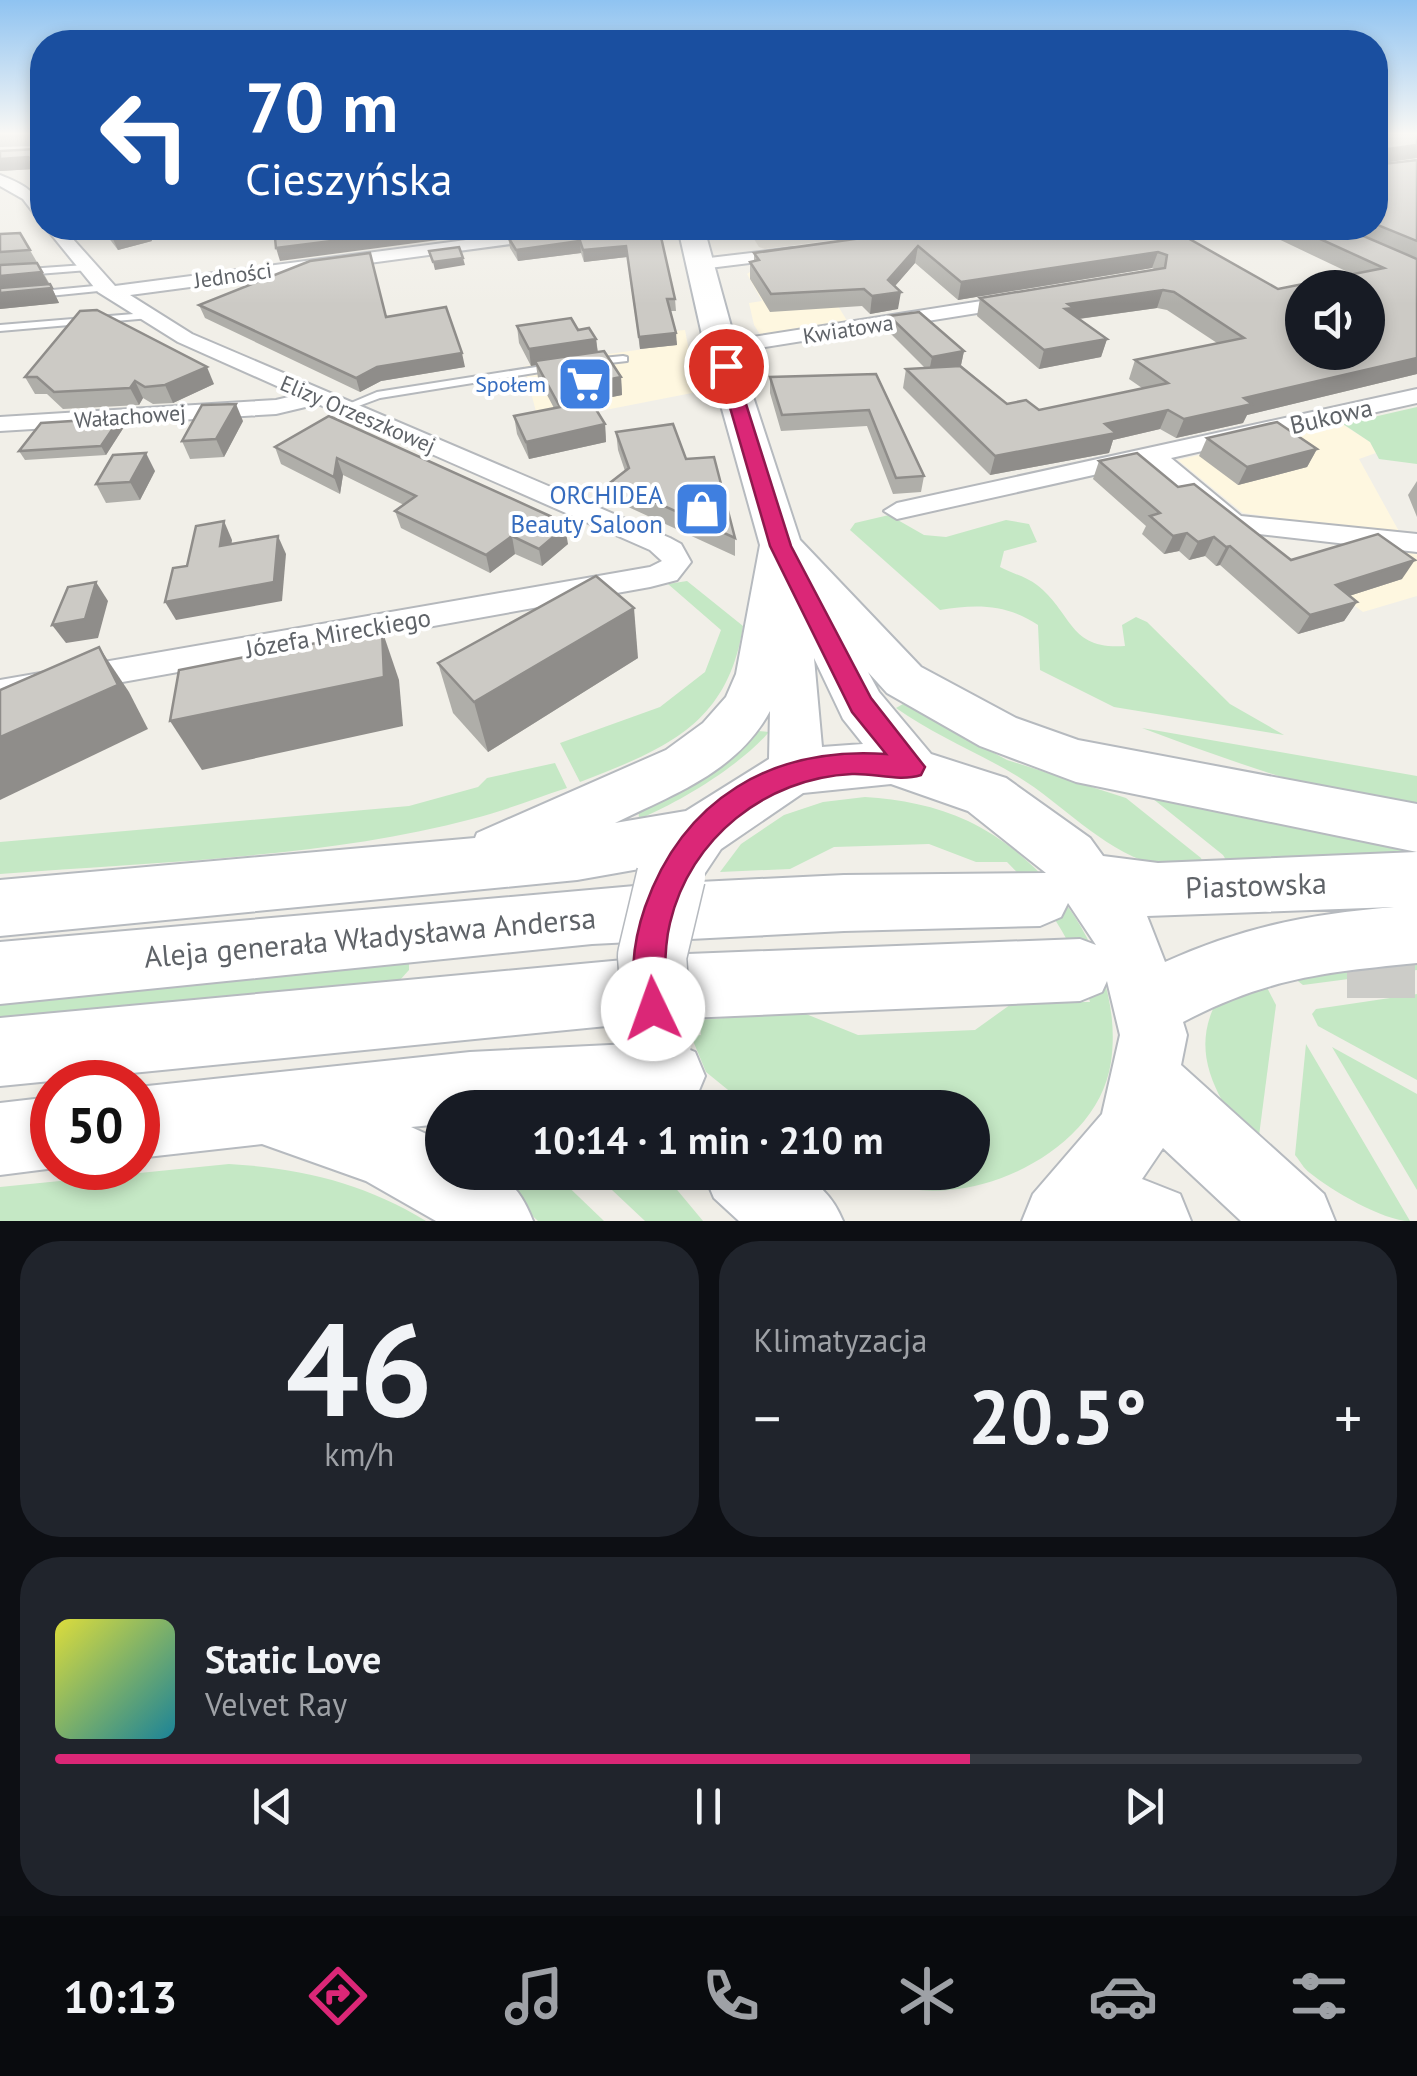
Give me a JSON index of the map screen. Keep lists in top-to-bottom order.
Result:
{
  "streets": {
    "main road": ["Piastowska", "Aleja generała Władysława Andersa"],
    "street": [
      "Jedności",
      "Kwiatowa",
      "Elizy Orzeszkowej",
      "Wałachowej",
      "Bukowa",
      "Józefa Mireckiego"
    ]
  },
  "crossings": [
    ["Jedności", "Elizy Orzeszkowej"],
    ["Elizy Orzeszkowej", "Wałachowej"],
    ["Elizy Orzeszkowej", "Józefa Mireckiego"],
    ["Piastowska", "Aleja generała Władysława Andersa"]
  ],
  "places": {
    "supermarket": ["Społem"],
    "shop": ["ORCHIDEA Beauty Saloon"]
  },
  "page": {
    "turn": ["70 m", "Cieszyńska"],
    "limit": "50",
    "trip": "10:14 · 1 min · 210 m",
    "tile": [
      ["46", "km/h"],
      "Klimatyzacja"
    ],
    "heat": ["−", "20.5°", "+"],
    "song": ["Static Love", "Velvet Ray"],
    "tabs": "10:13"
  }
}
